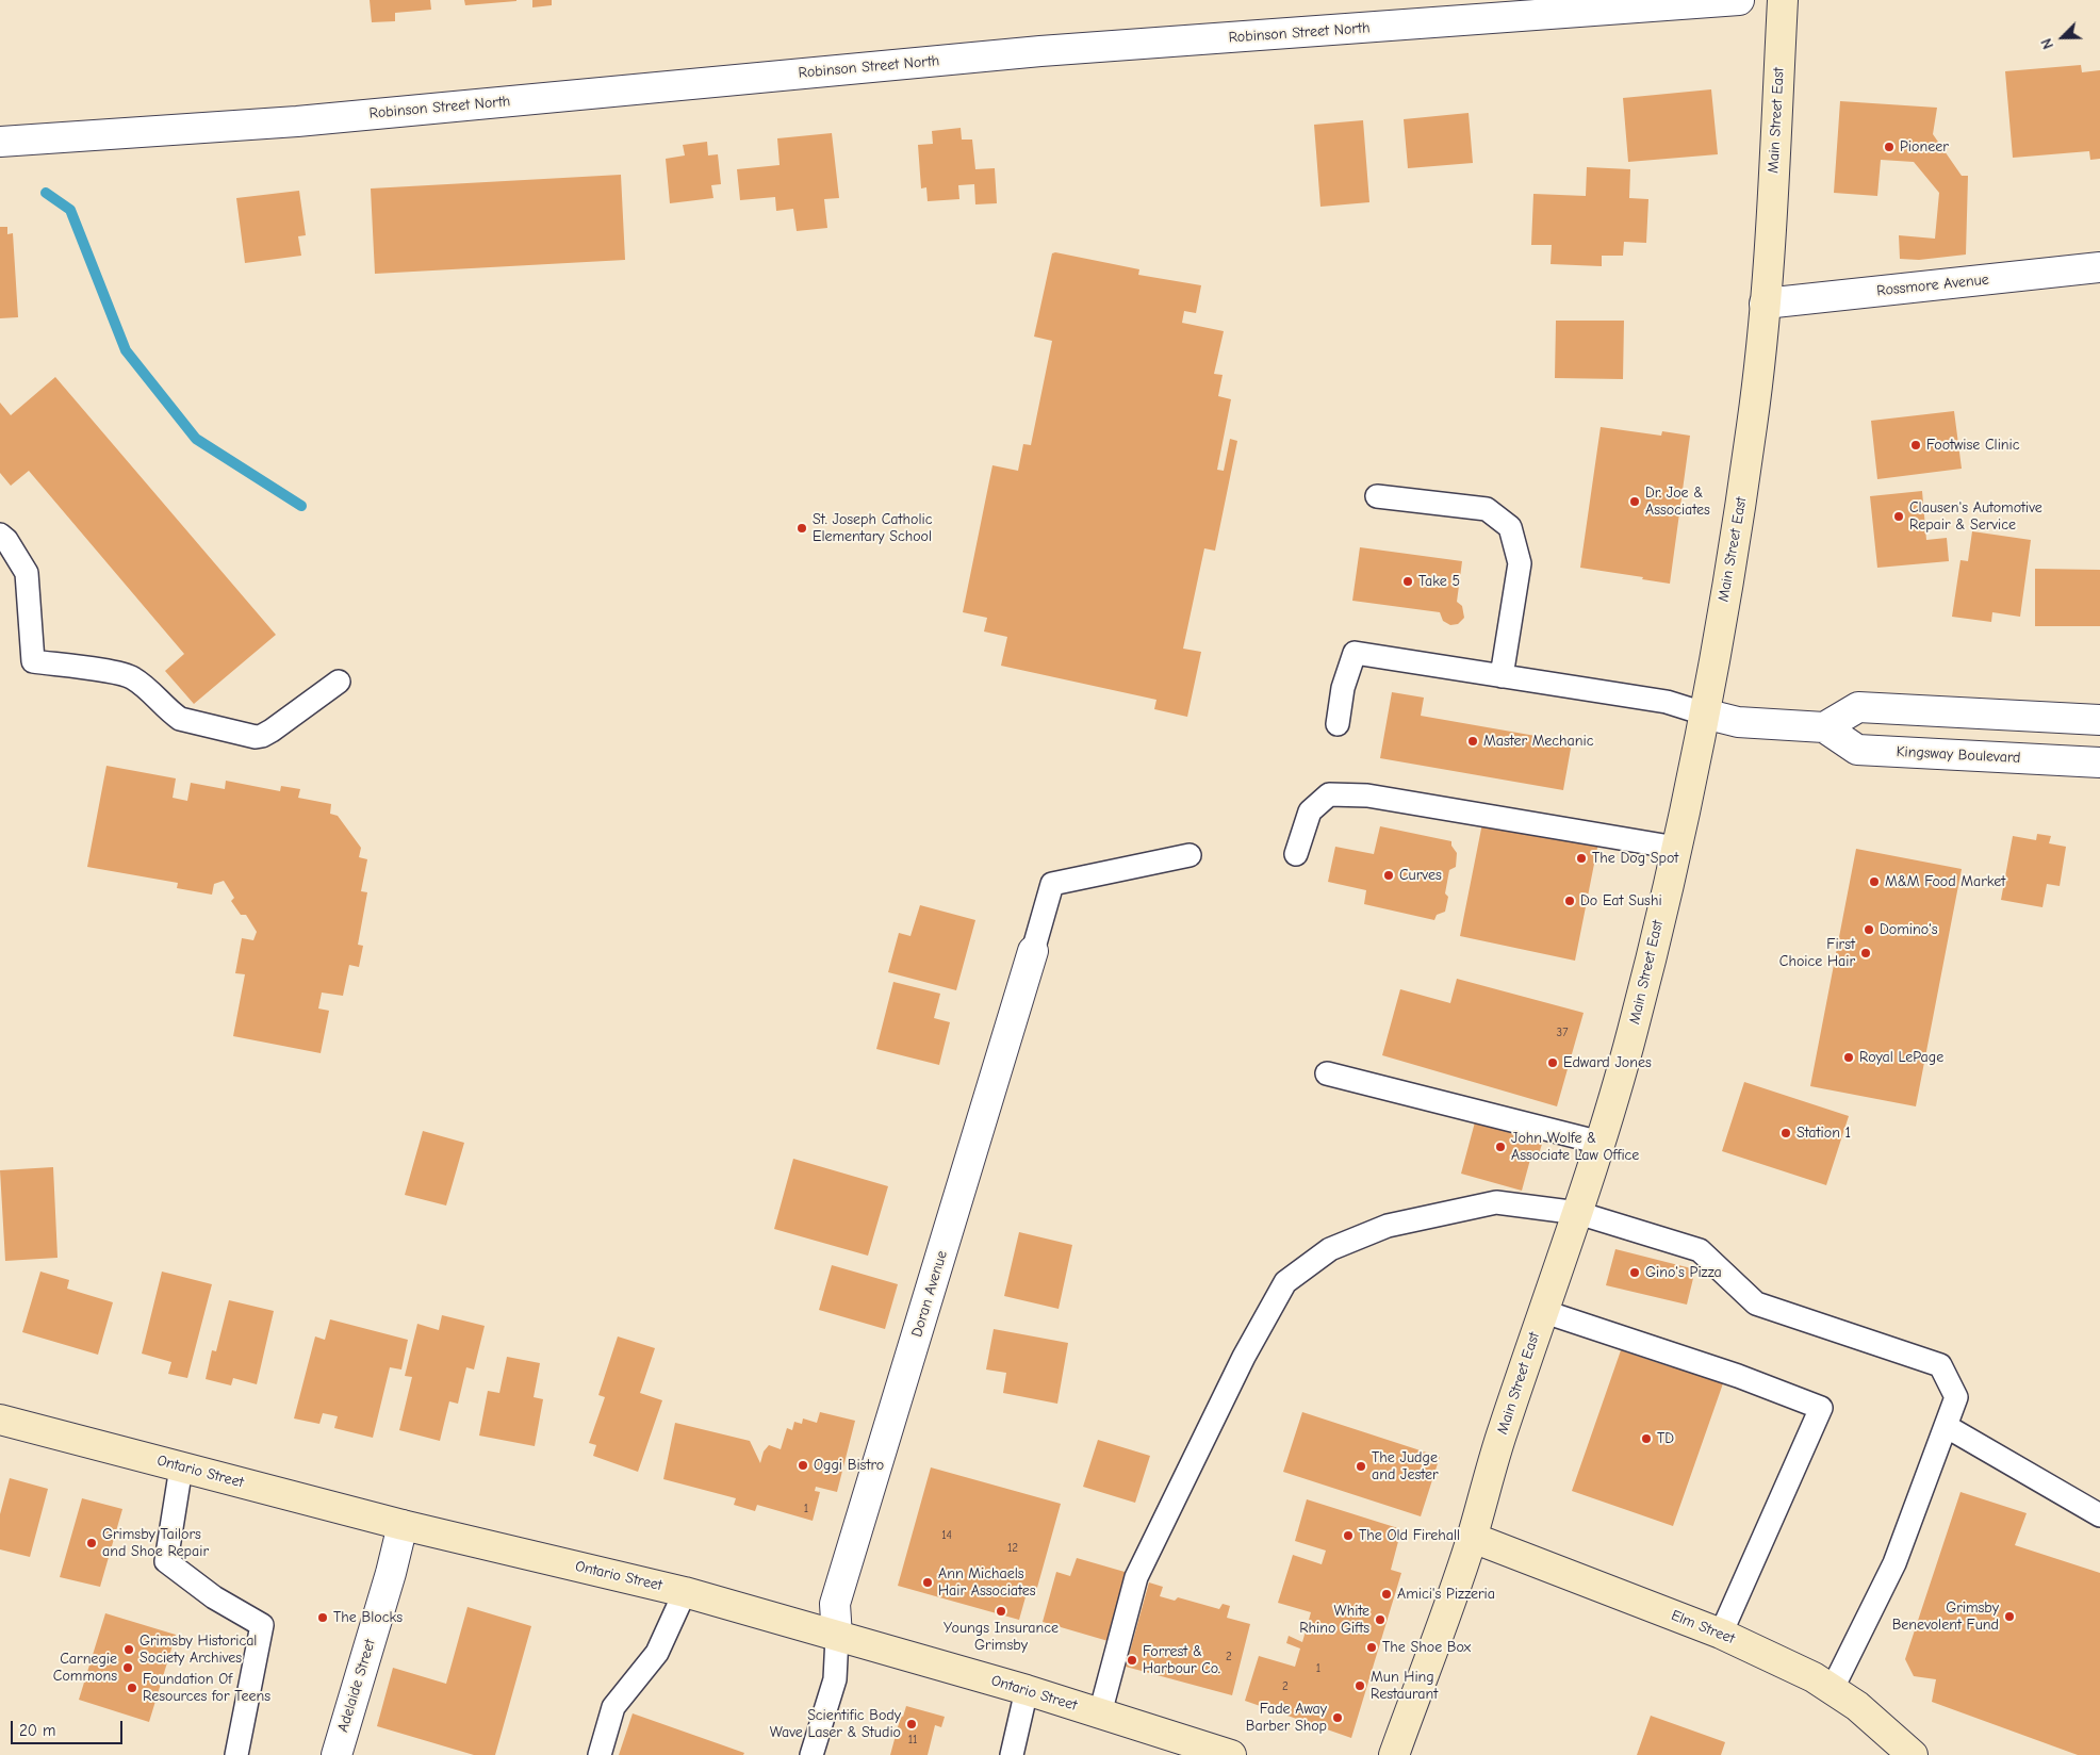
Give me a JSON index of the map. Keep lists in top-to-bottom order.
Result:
{
  "streets": {
    "main road": ["Main Street East", "Ontario Street", "Elm Street"],
    "street": [
      "Robinson Street North",
      "Rossmore Avenue",
      "Kingsway Boulevard",
      "Doran Avenue",
      "Adelaide Street"
    ]
  },
  "crossings": [
    ["Main Street East", "Rossmore Avenue"],
    ["Main Street East", "Elm Street"],
    ["Doran Avenue", "Ontario Street"],
    ["Ontario Street", "Adelaide Street"]
  ],
  "places": [
    "Pioneer",
    "Footwise Clinic",
    "Dr. Joe & Associates",
    "Clausen's Automotive Repair & Service",
    "St. Joseph Catholic Elementary School",
    "Take 5",
    "Master Mechanic",
    "The Dog Spot",
    "Curves",
    "M&M Food Market",
    "Do Eat Sushi",
    "Domino's",
    "First Choice Hair",
    "Royal LePage",
    "Edward Jones",
    "Station 1",
    "John Wolfe & Associate Law Office",
    "Gino's Pizza",
    "TD",
    "Oggi Bistro",
    "The Judge and Jester",
    "The Old Firehall",
    "Grimsby Tailors and Shoe Repair",
    "Ann Michaels Hair Associates",
    "Amici's Pizzeria",
    "Youngs Insurance Grimsby",
    "Grimsby Benevolent Fund",
    "The Blocks",
    "White Rhino Gifts",
    "The Shoe Box",
    "Grimsby Historical Society Archives",
    "Forrest & Harbour Co.",
    "Carnegie Commons",
    "Mun Hing Restaurant",
    "Foundation Of Resources for Teens",
    "Fade Away Barber Shop",
    "Scientific Body Wave Laser & Studio"
  ],
  "house_numbers": [
    "37",
    "1",
    "14",
    "12",
    "2",
    "1",
    "2",
    "11"
  ],
  "scale_bar": "20 m",
  "north": "bottom left"
}
